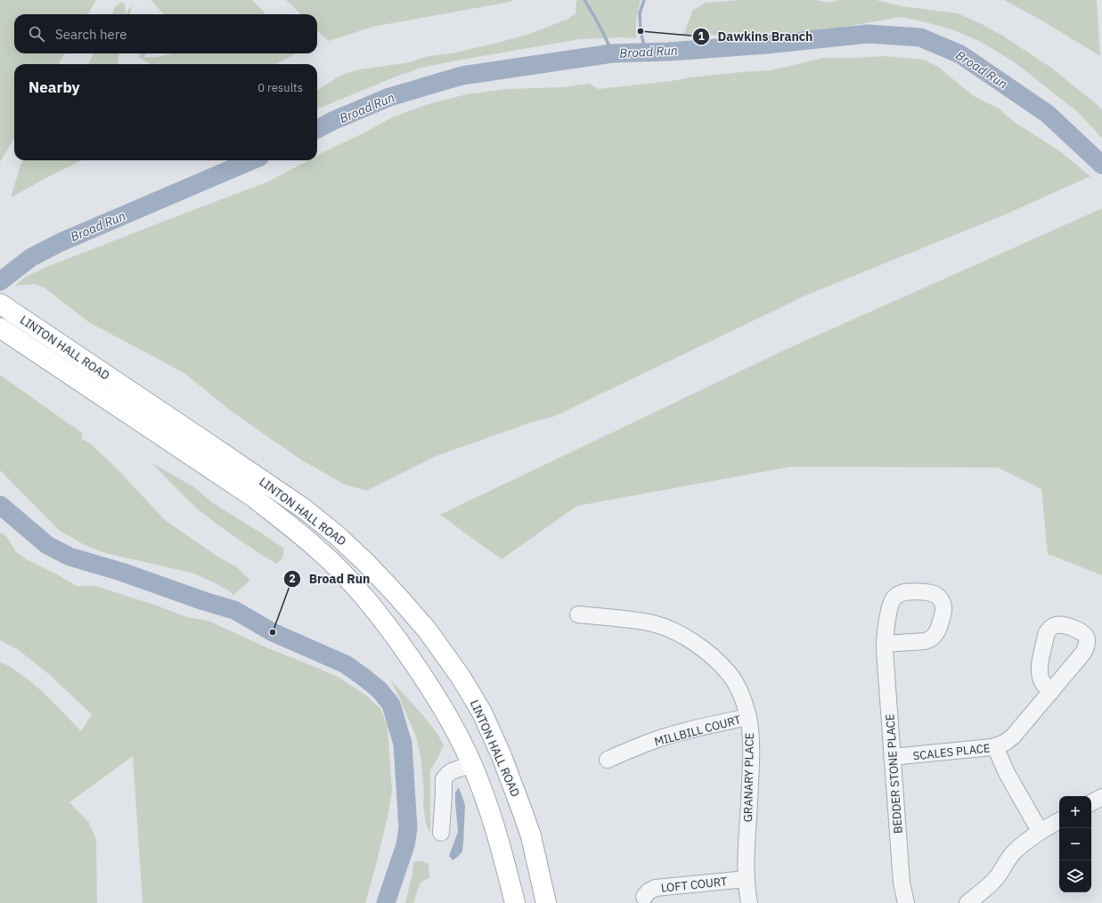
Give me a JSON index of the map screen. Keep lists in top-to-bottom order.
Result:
{
  "streets": {
    "main road": ["LINTON HALL ROAD"],
    "street": [
      "MILLBILL COURT",
      "SCALES PLACE",
      "BEDDER STONE PLACE",
      "GRANARY PLACE",
      "LOFT COURT"
    ]
  },
  "crossings": [
    ["MILLBILL COURT", "GRANARY PLACE"],
    ["SCALES PLACE", "BEDDER STONE PLACE"],
    ["GRANARY PLACE", "LOFT COURT"]
  ],
  "water": ["Broad Run"],
  "places": ["Dawkins Branch", "Broad Run"],
  "page": {
    "search": "Search here",
    "heading": ["Nearby", "0 results"],
    "map_buttons": ["+", "−"]
  }
}
